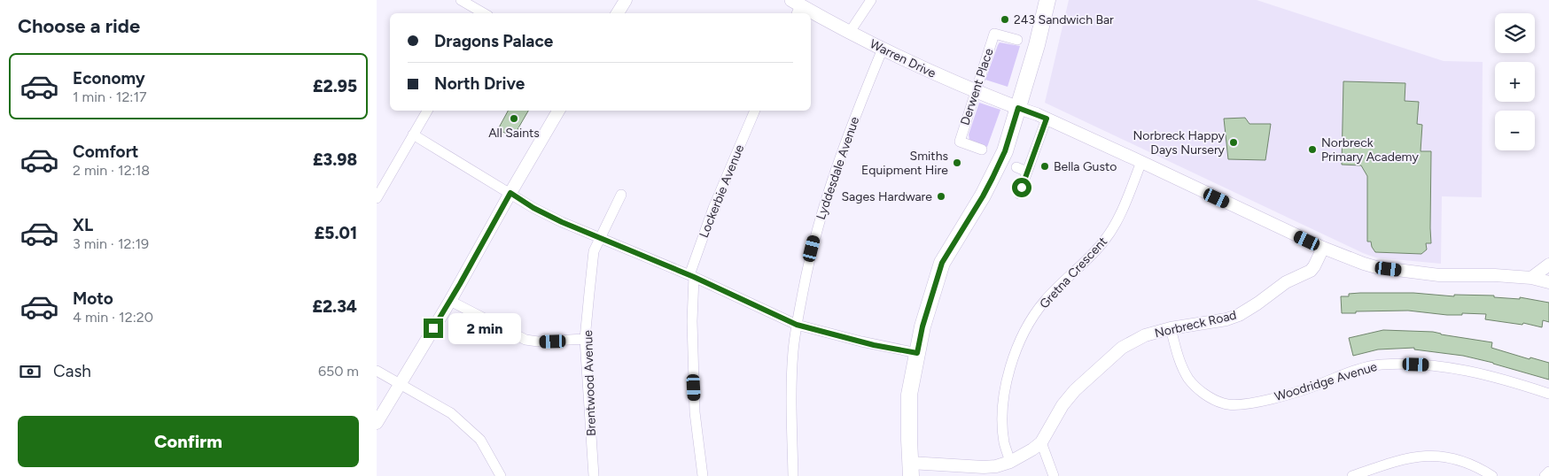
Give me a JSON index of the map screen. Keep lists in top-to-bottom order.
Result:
{
  "streets": {
    "main road": ["Warren Drive"],
    "street": [
      "Derwent Place",
      "Lyddesdale Avenue",
      "Lockerbie Avenue",
      "Gretna Crescent",
      "Norbreck Road",
      "Woodridge Avenue",
      "Brentwood Avenue"
    ]
  },
  "crossings": [
    ["Warren Drive", "Derwent Place"],
    ["Warren Drive", "Lyddesdale Avenue"],
    ["Gretna Crescent", "Norbreck Road"],
    ["Norbreck Road", "Woodridge Avenue"]
  ],
  "places": [
    "243 Sandwich Bar",
    "All Saints",
    "Norbreck Happy Days Nursery",
    "Norbreck Primary Academy",
    "Smiths Equipment Hire",
    "Bella Gusto",
    "Sages Hardware"
  ],
  "page": {
    "heading": "Choose a ride",
    "map_buttons": ["+", "−"],
    "banner": ["Dragons Palace", "North Drive"],
    "list": [
      {
        "name": "Economy",
        "note": "1 min · 12:17",
        "value": "£2.95"
      },
      {
        "name": "Comfort",
        "note": "2 min · 12:18",
        "value": "£3.98"
      },
      {
        "name": "XL",
        "note": "3 min · 12:19",
        "value": "£5.01"
      },
      {
        "name": "Moto",
        "note": "4 min · 12:20",
        "value": "£2.34"
      }
    ],
    "bubble": "2 min",
    "pay": ["Cash", "650 m"],
    "buttons": "Confirm"
  }
}
